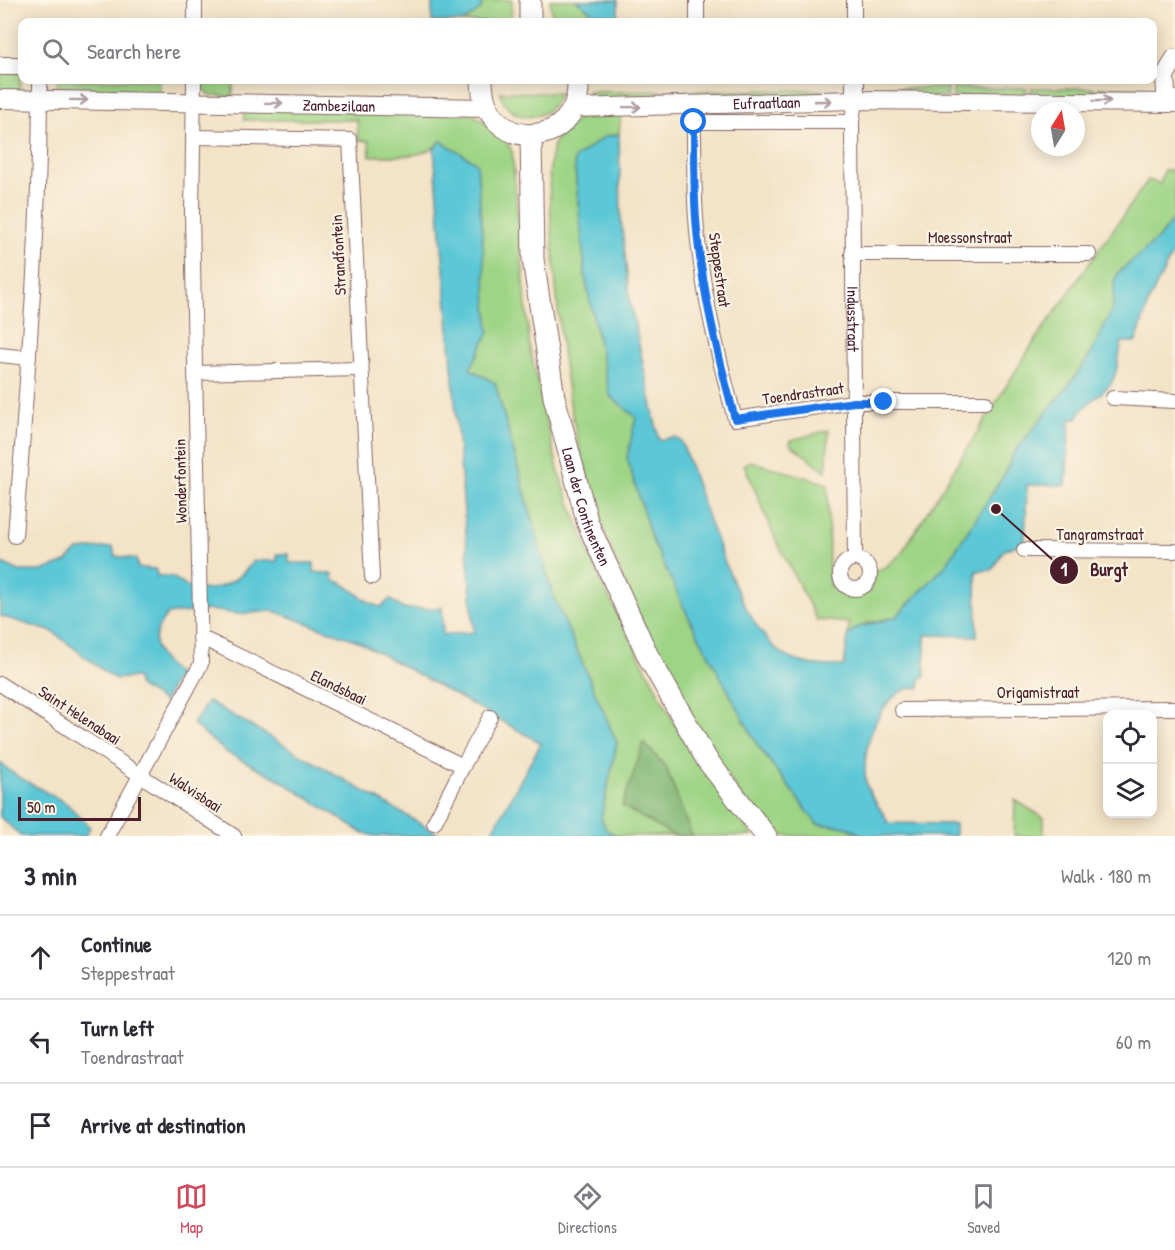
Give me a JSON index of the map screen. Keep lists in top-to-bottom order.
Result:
{
  "streets": {
    "main road": ["Laan der Continenten"],
    "street": [
      "Eufraatlaan",
      "Zambezilaan",
      "Moessonstraat",
      "Strandfontein",
      "Steppestraat",
      "Indusstraat",
      "Toendrastraat",
      "Wonderfontein",
      "Tangramstraat",
      "Elandsbaai",
      "Origamistraat",
      "Saint Helenabaai",
      "Walvisbaai"
    ]
  },
  "crossings": [
    ["Eufraatlaan", "Steppestraat"],
    ["Eufraatlaan", "Indusstraat"],
    ["Zambezilaan", "Wonderfontein"],
    ["Moessonstraat", "Indusstraat"],
    ["Strandfontein", "Wonderfontein"],
    ["Steppestraat", "Toendrastraat"],
    ["Indusstraat", "Toendrastraat"],
    ["Wonderfontein", "Elandsbaai"],
    ["Wonderfontein", "Saint Helenabaai"],
    ["Wonderfontein", "Walvisbaai"],
    ["Saint Helenabaai", "Walvisbaai"]
  ],
  "one_way": ["Eufraatlaan", "Zambezilaan"],
  "places": ["Burgt"],
  "scale_bar": "50 m",
  "north": "top",
  "page": {
    "search": "Search here",
    "scale": "50 m",
    "heading": ["3 min", "Walk · 180 m"],
    "list": [
      ["Continue", "Steppestraat", "120 m"],
      ["Turn left", "Toendrastraat", "60 m"],
      "Arrive at destination"
    ],
    "nav": ["Map", "Directions", "Saved"]
  }
}
